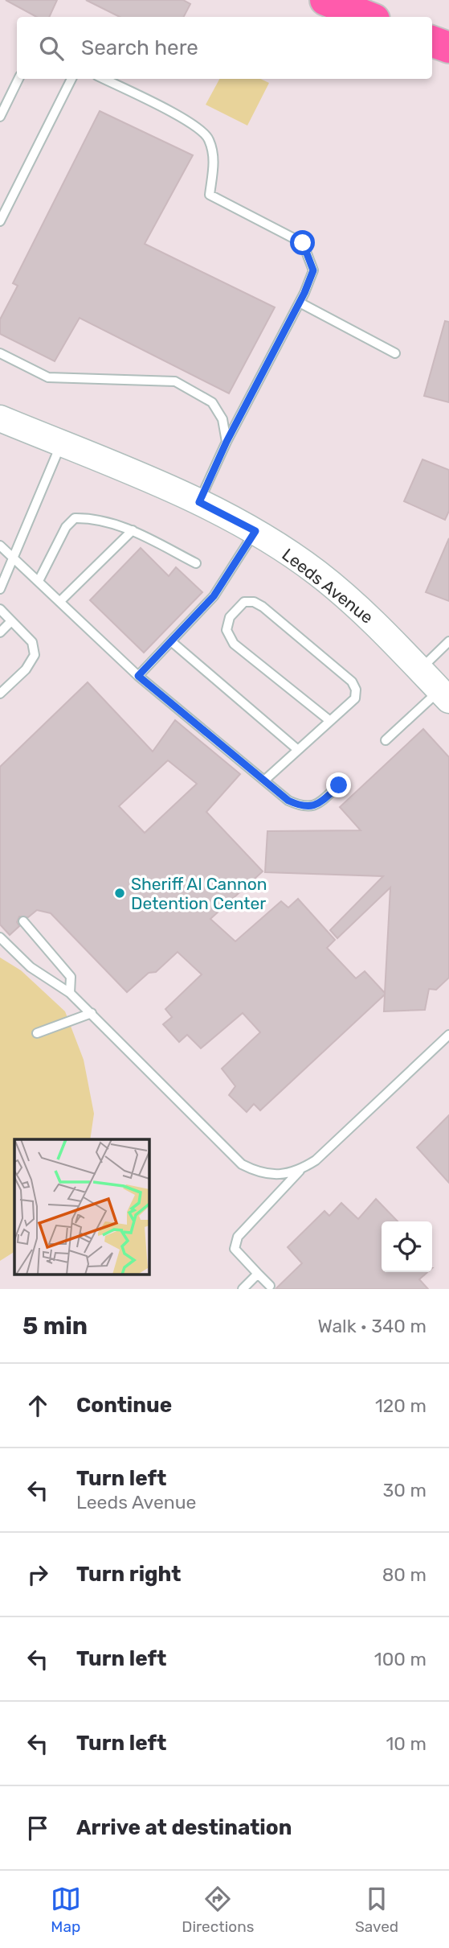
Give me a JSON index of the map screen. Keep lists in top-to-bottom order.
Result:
{
  "streets": {
    "street": ["Leeds Avenue"]
  },
  "places": ["Sheriff Al Cannon Detention Center"],
  "page": {
    "search": "Search here",
    "heading": ["5 min", "Walk · 340 m"],
    "list": [
      ["Continue", "120 m"],
      ["Turn left", "Leeds Avenue", "30 m"],
      ["Turn right", "80 m"],
      ["Turn left", "100 m"],
      ["Turn left", "10 m"],
      "Arrive at destination"
    ],
    "nav": ["Map", "Directions", "Saved"]
  }
}
